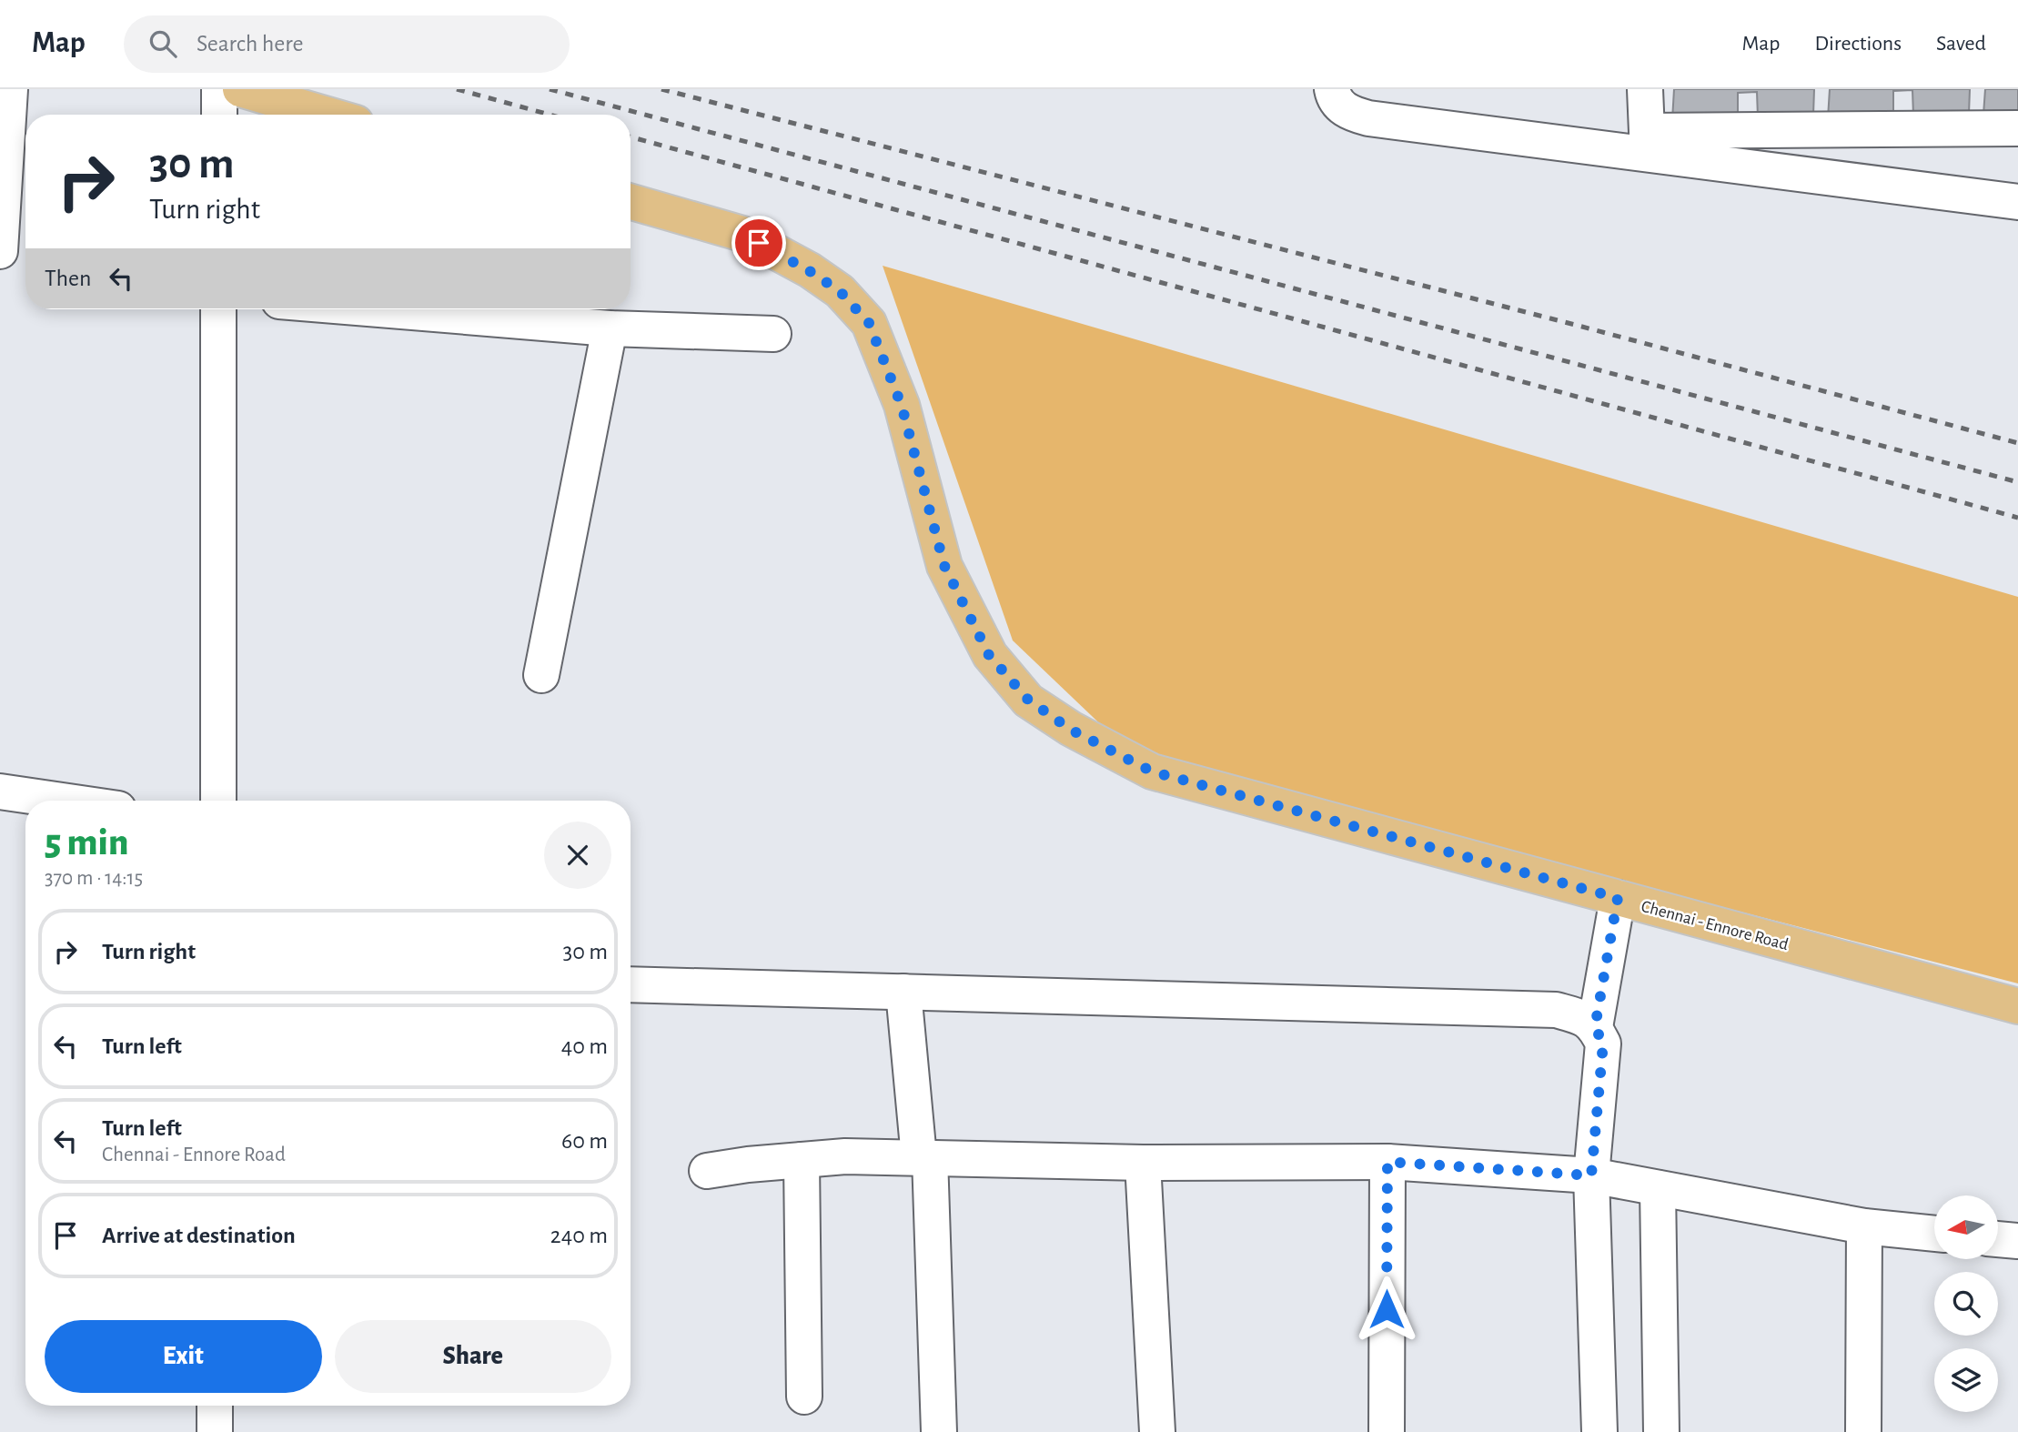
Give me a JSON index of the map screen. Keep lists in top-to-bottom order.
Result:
{
  "streets": {
    "main road": ["Chennai - Ennore Road"]
  },
  "north": "left",
  "page": {
    "header": "Map",
    "search": "Search here",
    "nav": ["Map", "Directions", "Saved"],
    "turn": ["30 m", "Turn right"],
    "then": "Then",
    "heading": ["5 min", "370 m · 14:15"],
    "list": [
      {
        "name": "Turn right",
        "value": "30 m"
      },
      {
        "name": "Turn left",
        "value": "40 m"
      },
      {
        "name": "Turn left",
        "note": "Chennai - Ennore Road",
        "value": "60 m"
      },
      {
        "name": "Arrive at destination",
        "value": "240 m"
      }
    ],
    "buttons": ["Exit", "Share"]
  }
}
